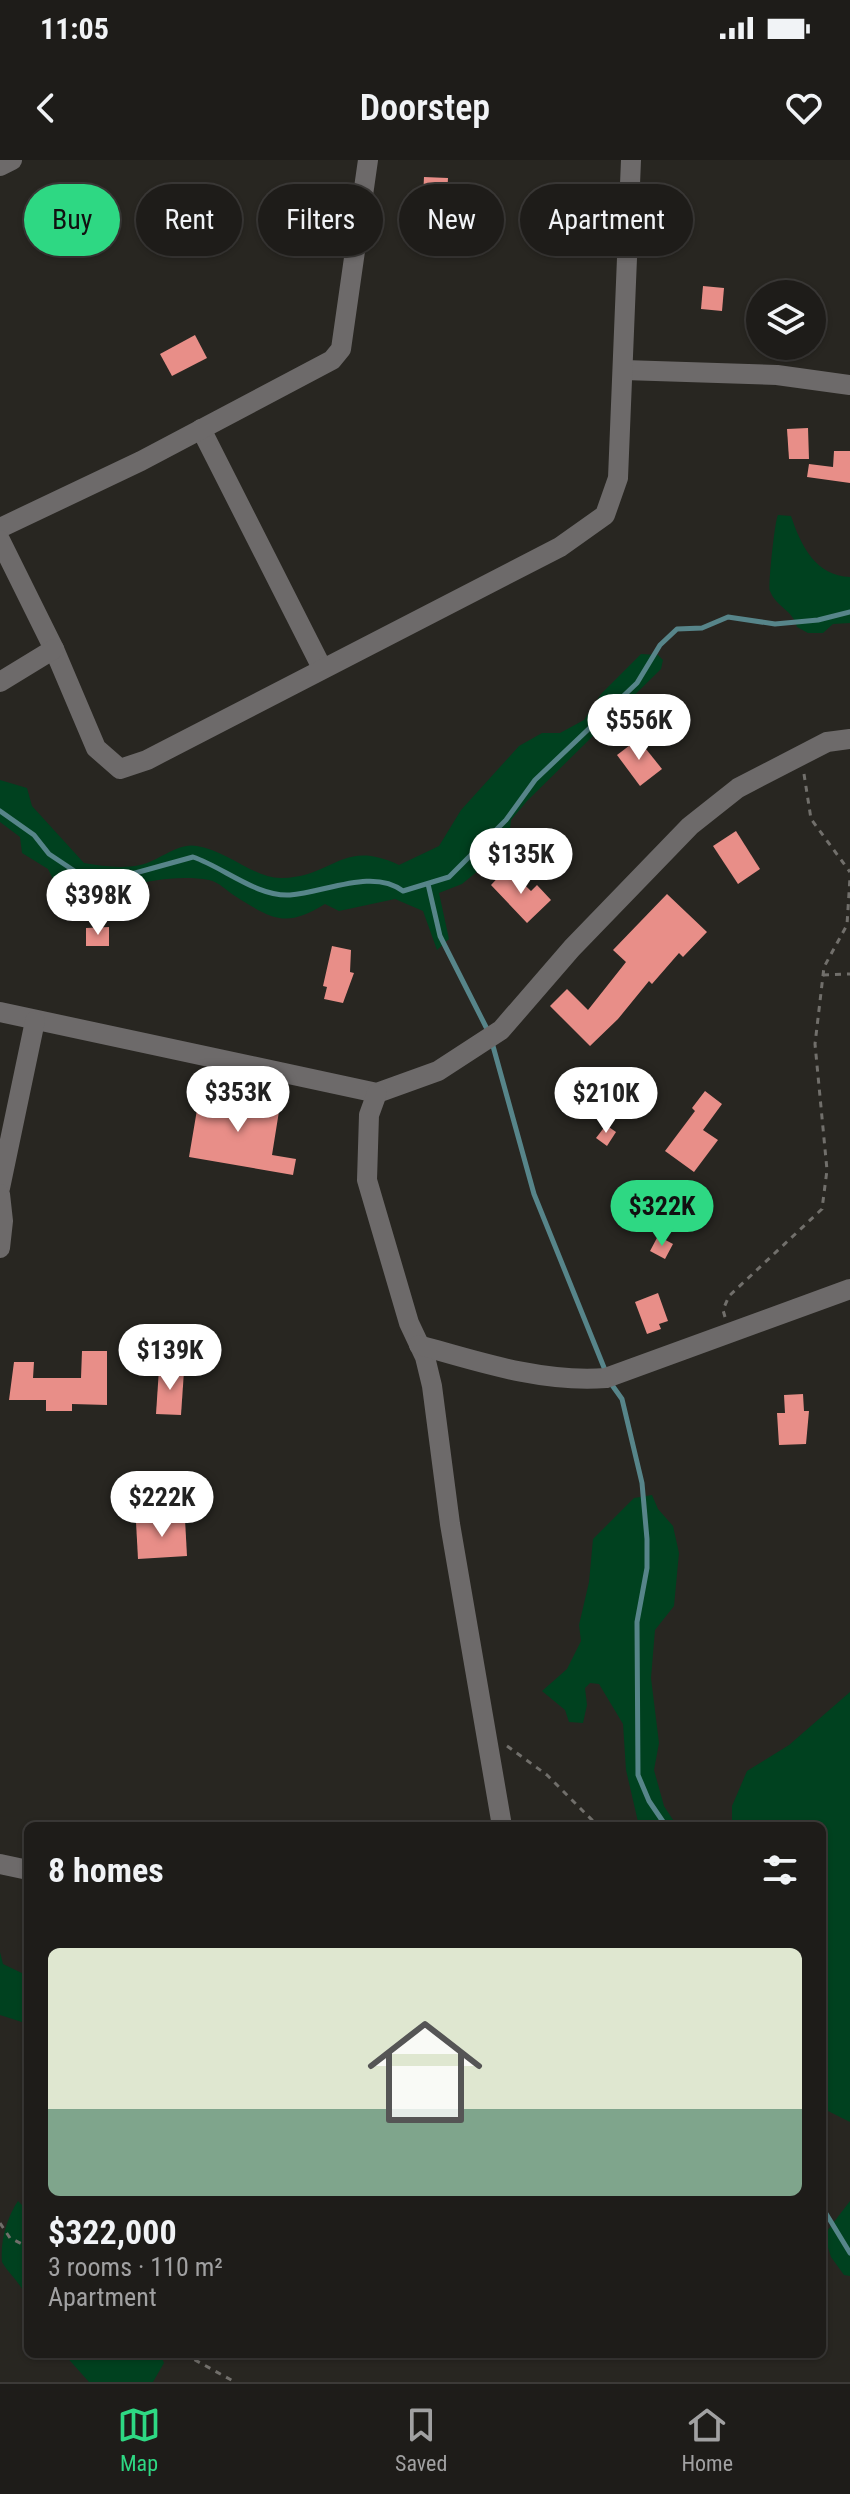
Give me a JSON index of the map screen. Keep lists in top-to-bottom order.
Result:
{
  "page": {
    "status": "11:05",
    "header": "Doorstep",
    "chip": [
      "Buy",
      "Rent",
      "Filters",
      "New",
      "Apartment"
    ],
    "price": [
      "$556K",
      "$135K",
      "$398K",
      "$353K",
      "$210K",
      "$322K",
      "$139K",
      "$222K"
    ],
    "heading": "8 homes",
    "list": [
      {
        "name": "$322,000",
        "note": "3 rooms · 110 m² · Apartment"
      }
    ],
    "tabs": ["Map", "Saved", "Home"]
  }
}
